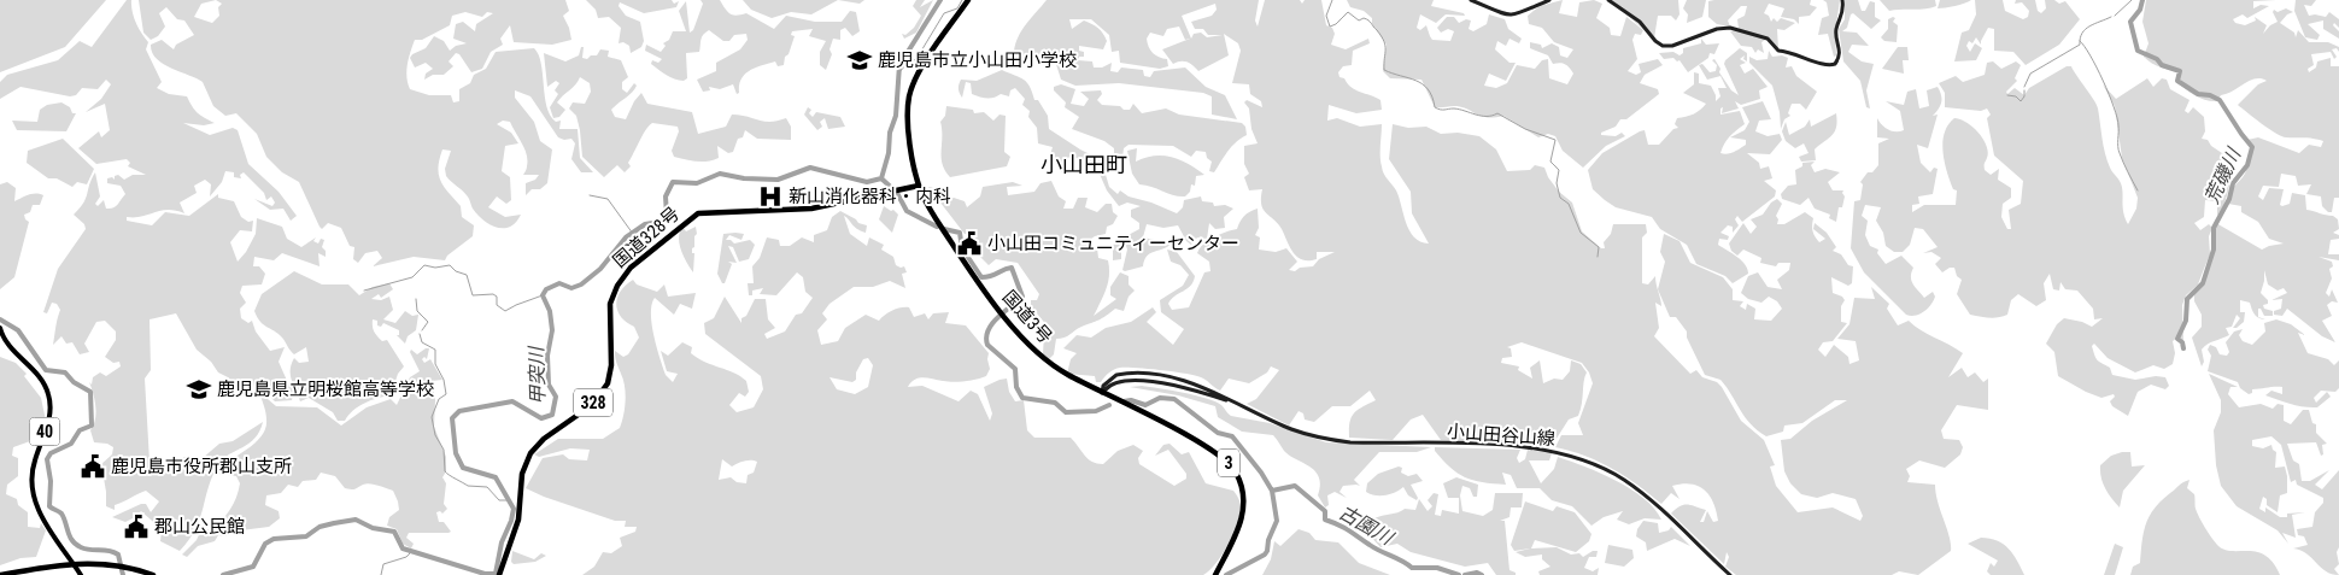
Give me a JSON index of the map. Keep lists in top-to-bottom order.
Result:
{
  "streets": {
    "highway": [
      "国道328号",
      "国道3号",
      "328",
      "3"
    ],
    "main road": ["40", "小山田谷山線"]
  },
  "crossings": [
    ["国道328号", "国道3号"],
    ["国道3号", "小山田谷山線"]
  ],
  "districts": ["小山田町"],
  "water": ["荒磯川", "甲突川", "古園川"],
  "places": {
    "school or university": ["鹿児島市立小山田小学校", "鹿児島県立明桜館高等学校"],
    "hospital": ["新山消化器科・内科"],
    "public building": ["小山田コミュニティーセンター", "鹿児島市役所郡山支所", "郡山公民館"]
  }
}
